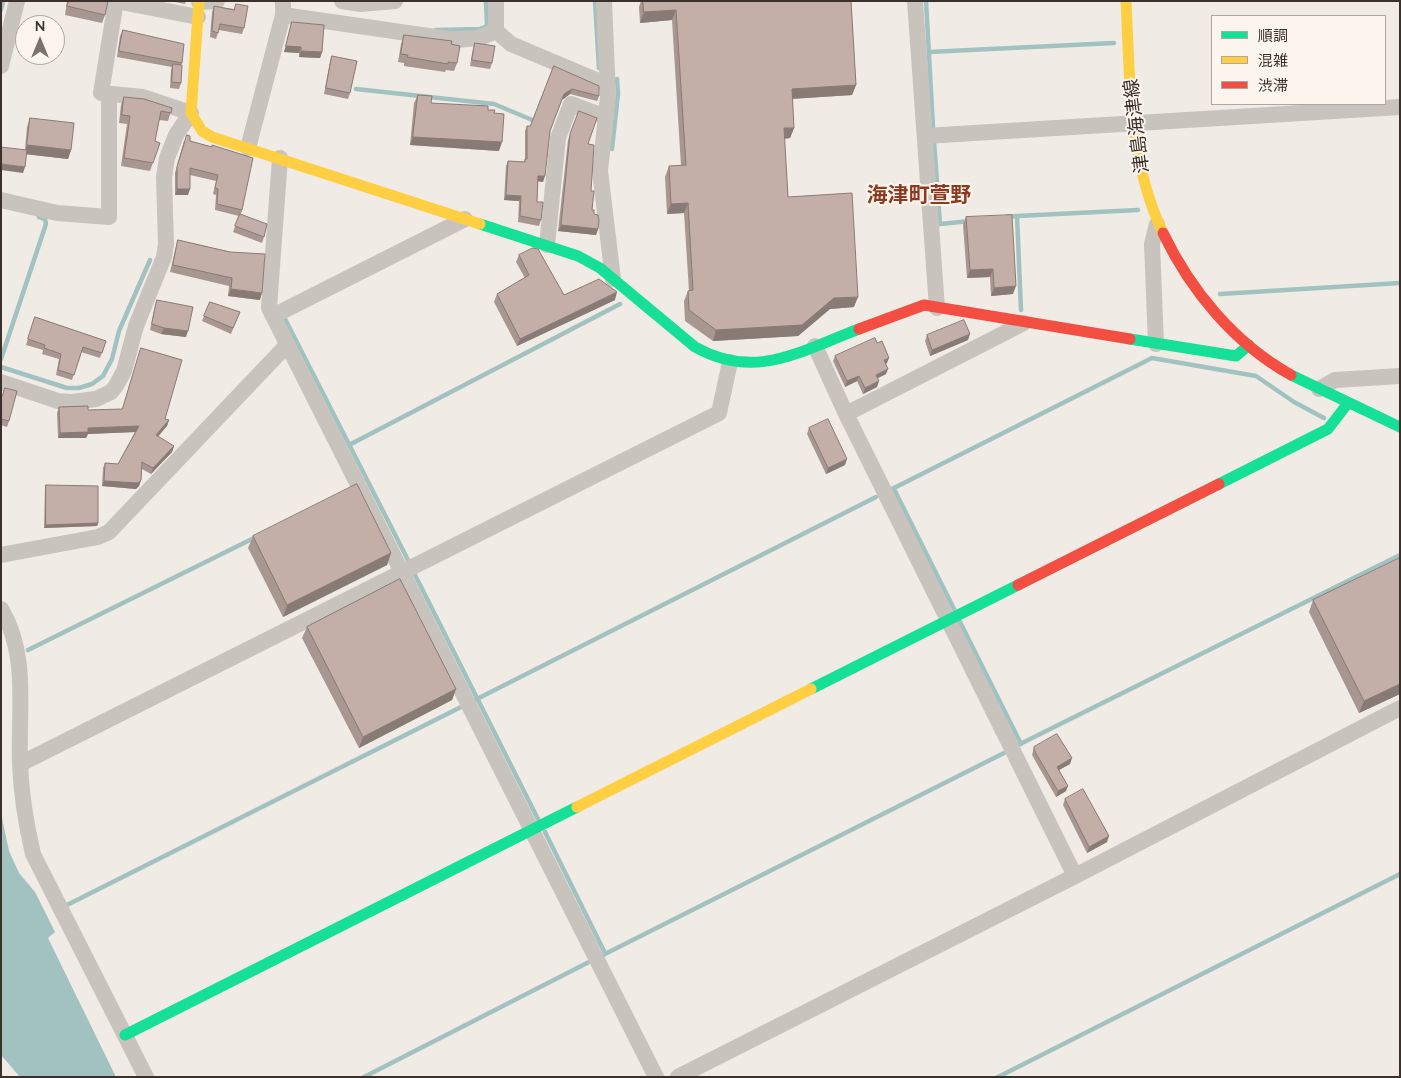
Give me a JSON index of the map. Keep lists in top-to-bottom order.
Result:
{
  "streets": {
    "street": ["津島海津線"]
  },
  "districts": ["海津町萱野"],
  "legend": ["順調", "混雑", "渋滞"],
  "north": "top"
}
